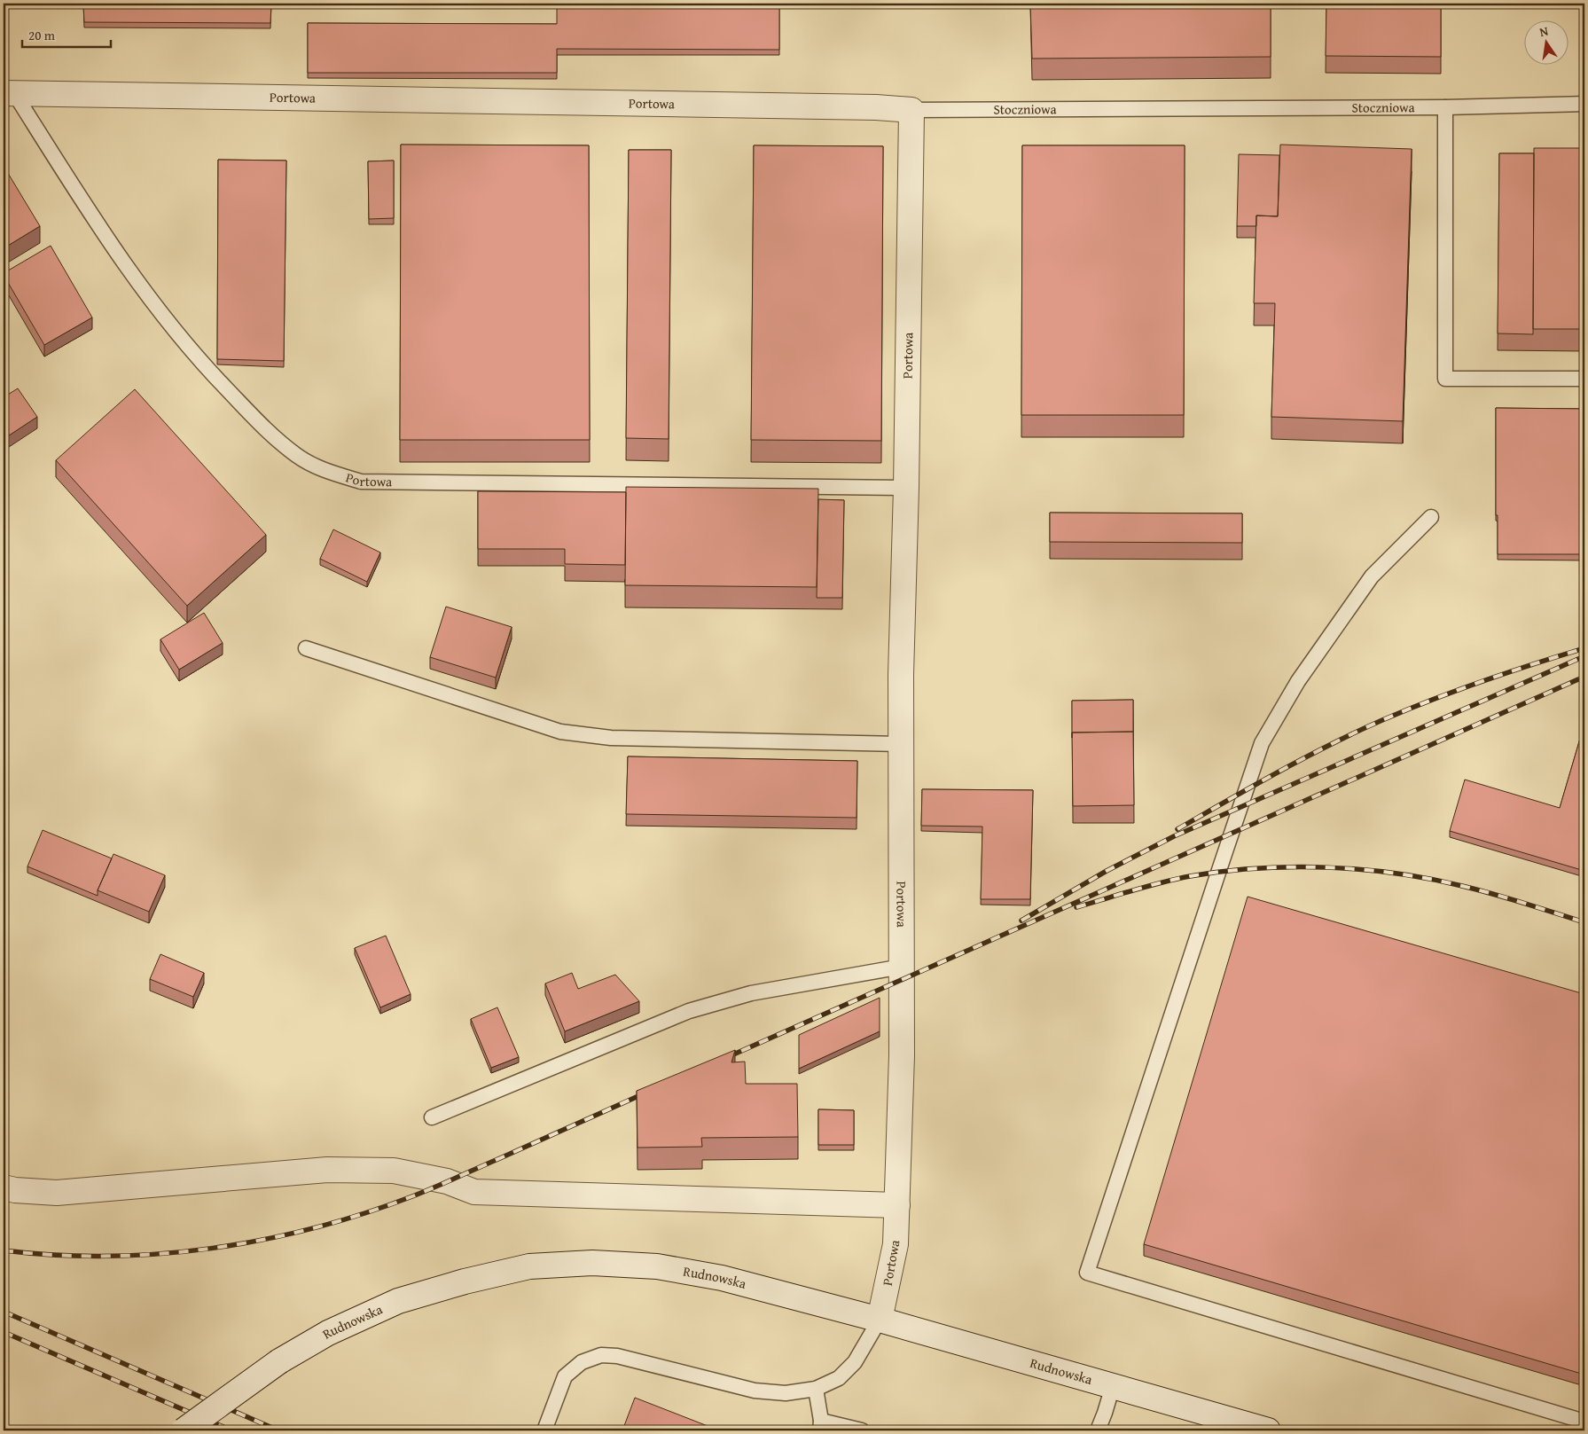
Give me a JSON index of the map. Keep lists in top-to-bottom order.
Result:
{
  "streets": {
    "street": ["Portowa", "Rudnowska"],
    "lane": ["Stoczniowa"]
  },
  "crossings": [
    ["Portowa", "Stoczniowa"],
    ["Portowa", "Rudnowska"]
  ],
  "scale_bar": "20 m",
  "north": "top"
}
